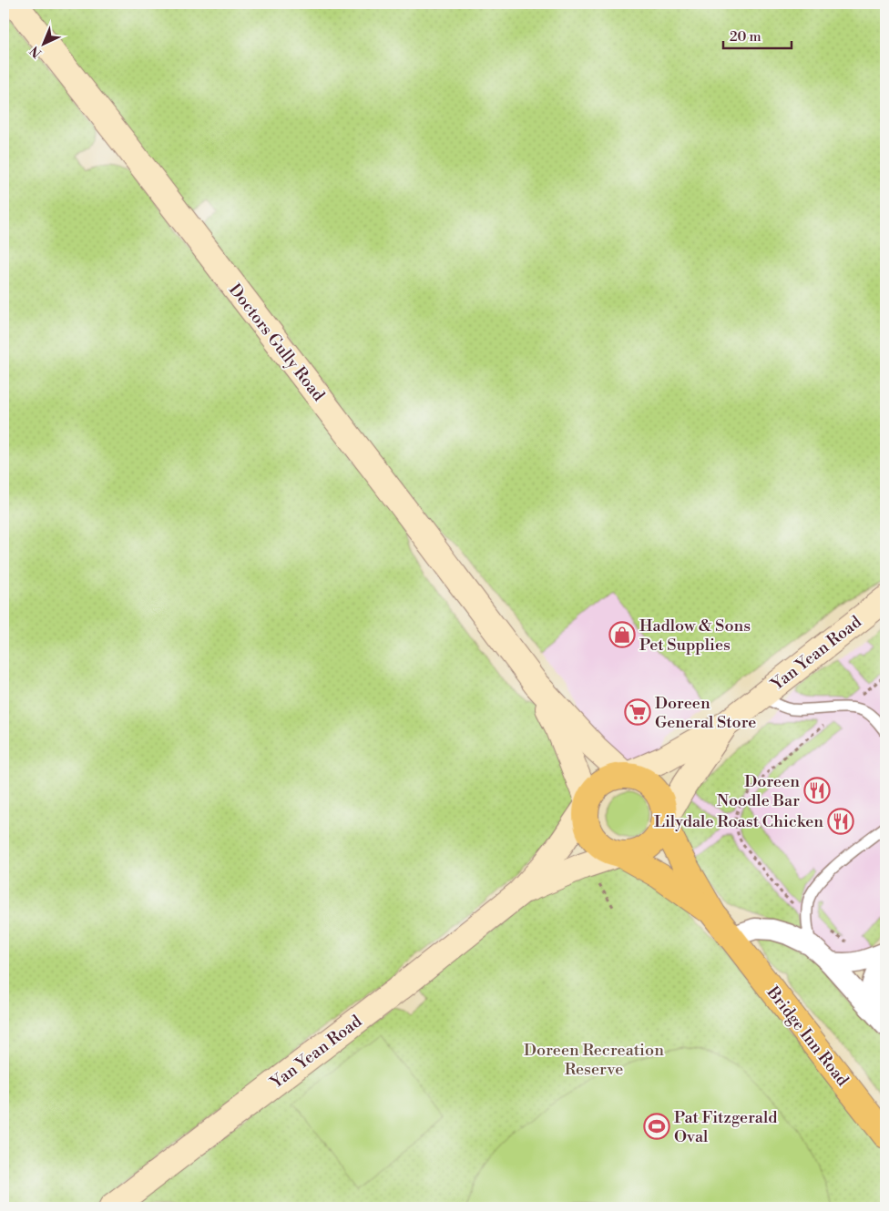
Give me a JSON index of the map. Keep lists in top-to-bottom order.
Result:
{
  "streets": {
    "main road": ["Doctors Gully Road", "Yan Yean Road", "Bridge Inn Road"]
  },
  "crossings": [
    ["Doctors Gully Road", "Yan Yean Road"],
    ["Doctors Gully Road", "Bridge Inn Road"],
    ["Yan Yean Road", "Bridge Inn Road"]
  ],
  "parks": ["Doreen Recreation Reserve"],
  "places": {
    "shop": ["Hadlow & Sons Pet Supplies"],
    "supermarket": ["Doreen General Store"],
    "restaurant": ["Doreen Noodle Bar", "Lilydale Roast Chicken"],
    "sports": ["Pat Fitzgerald Oval"]
  },
  "scale_bar": "20 m",
  "north": "bottom left"
}
